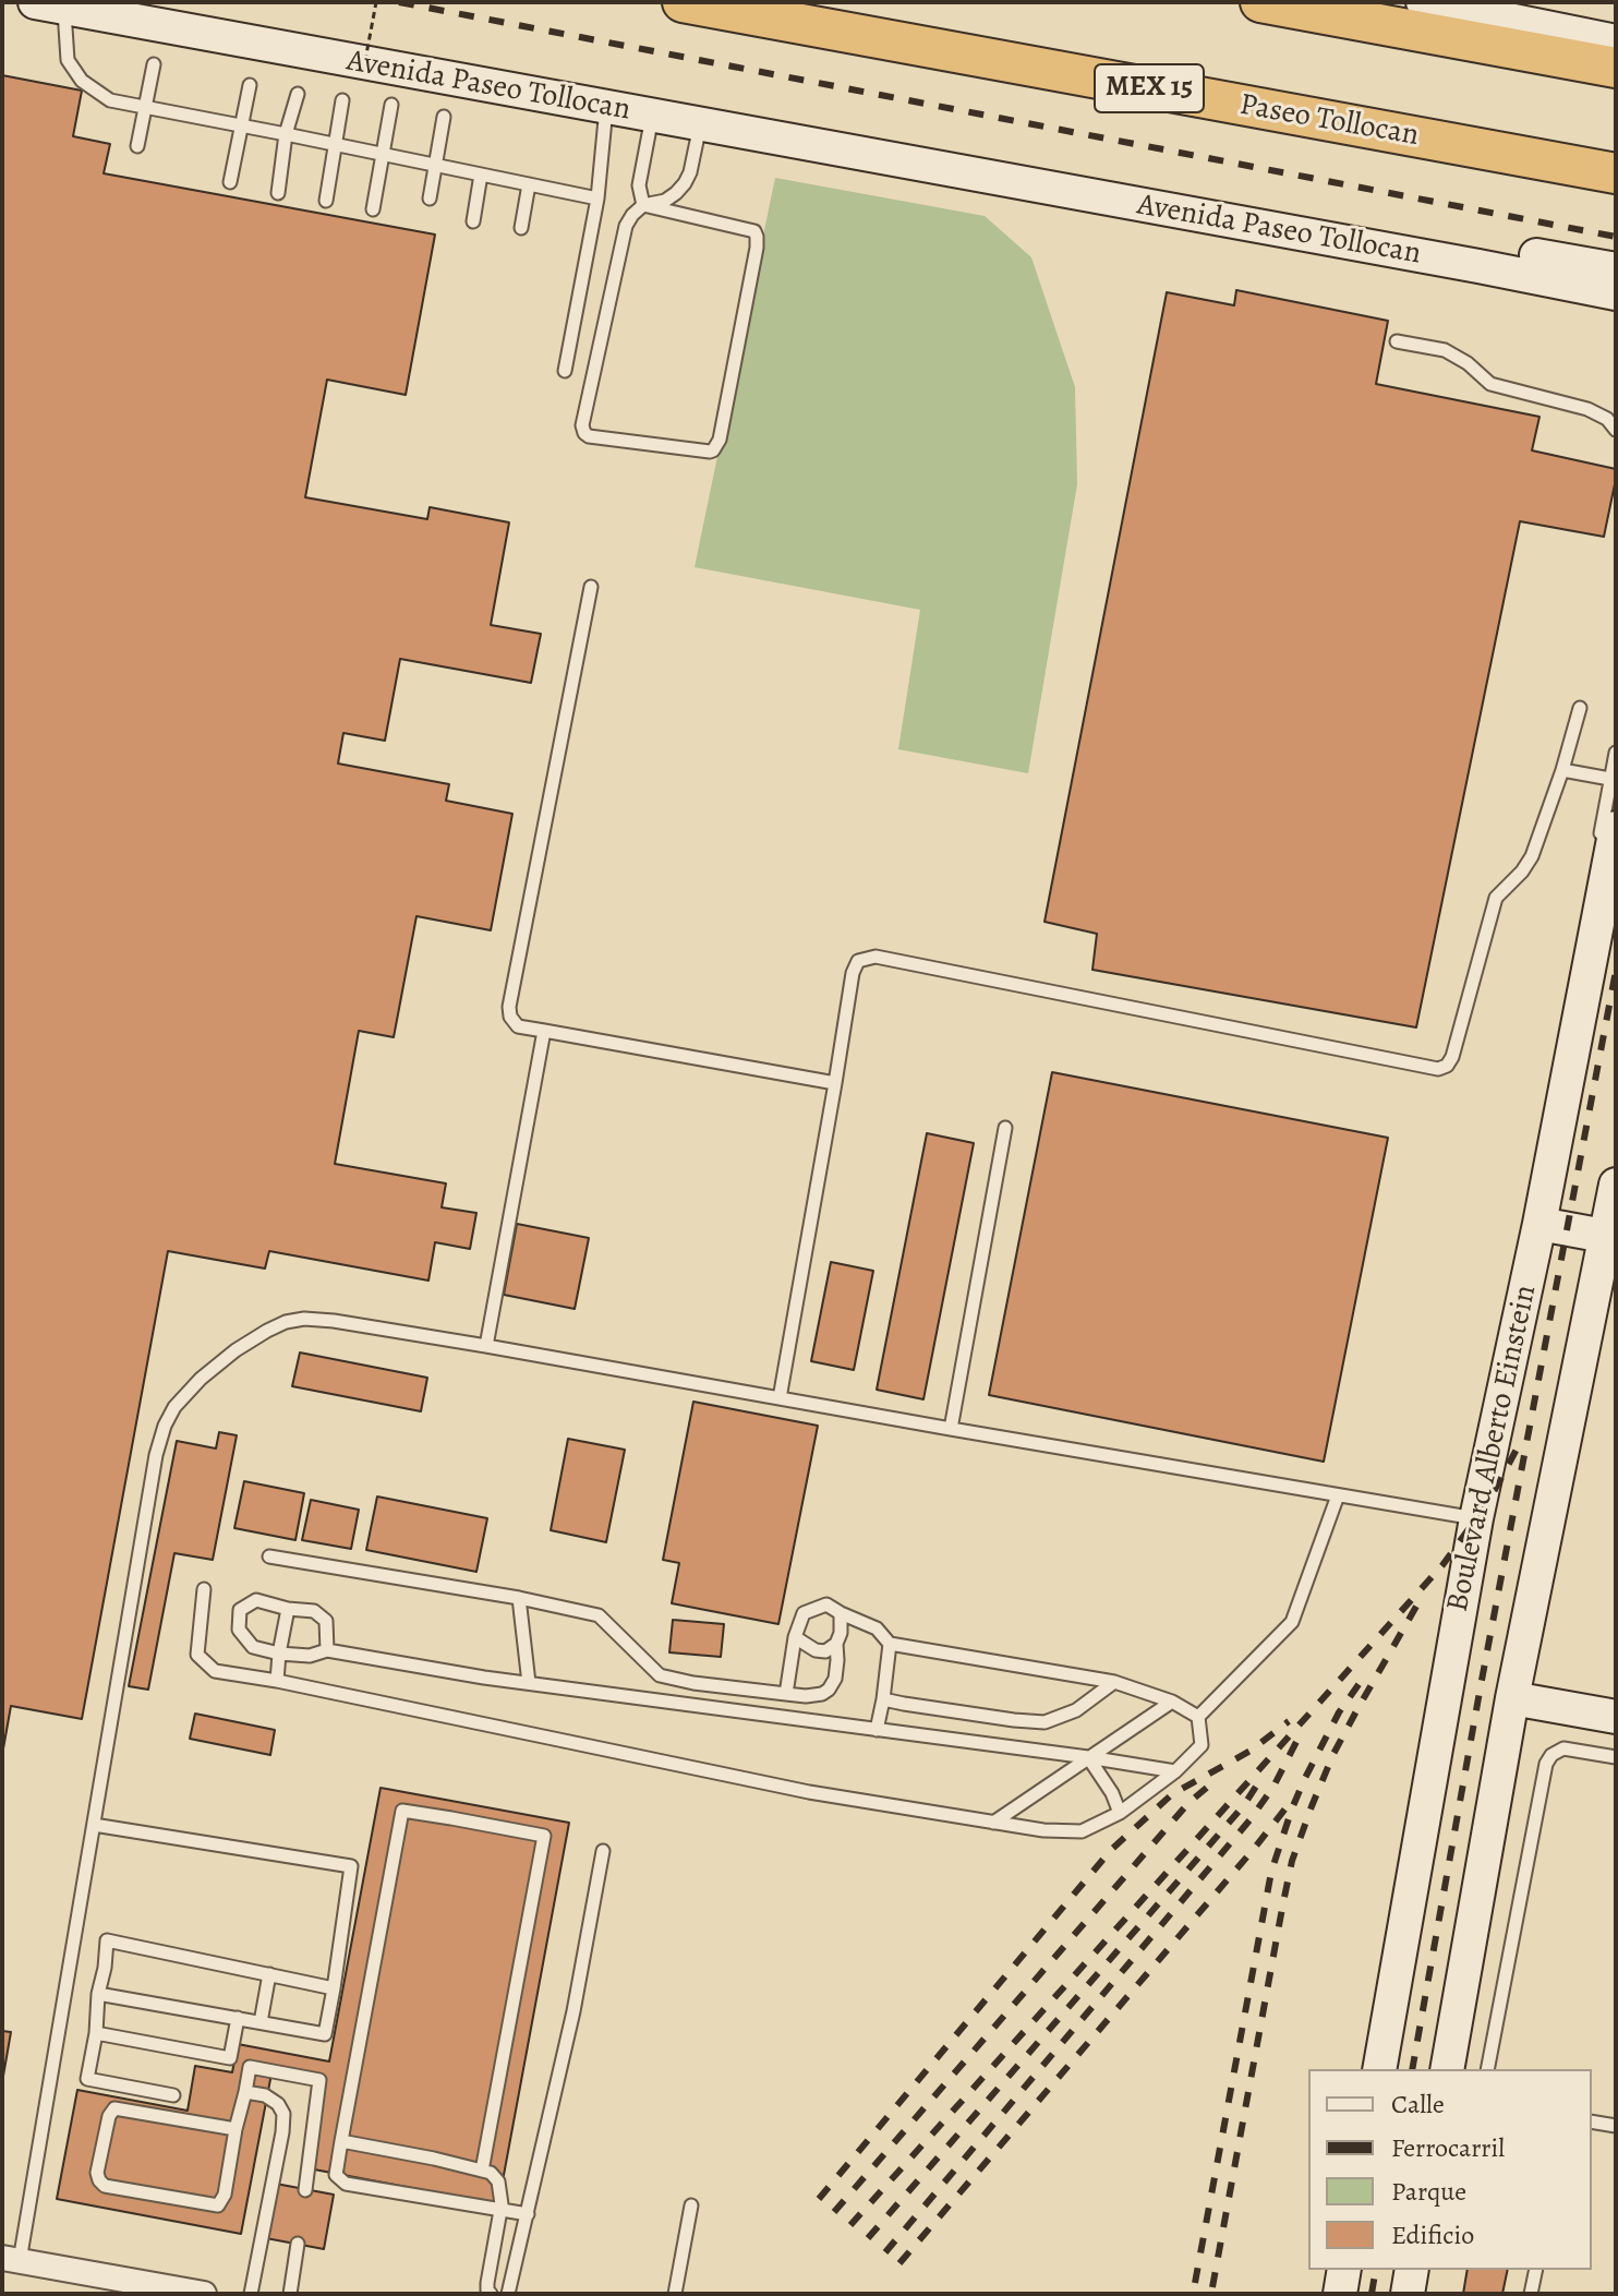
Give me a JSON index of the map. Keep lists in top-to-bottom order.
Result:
{
  "streets": {
    "highway": ["MEX 15", "Paseo Tollocan"],
    "main road": ["Avenida Paseo Tollocan", "Boulevard Alberto Einstein"]
  },
  "legend": [
    "Calle",
    "Ferrocarril",
    "Parque",
    "Edificio"
  ]
}
